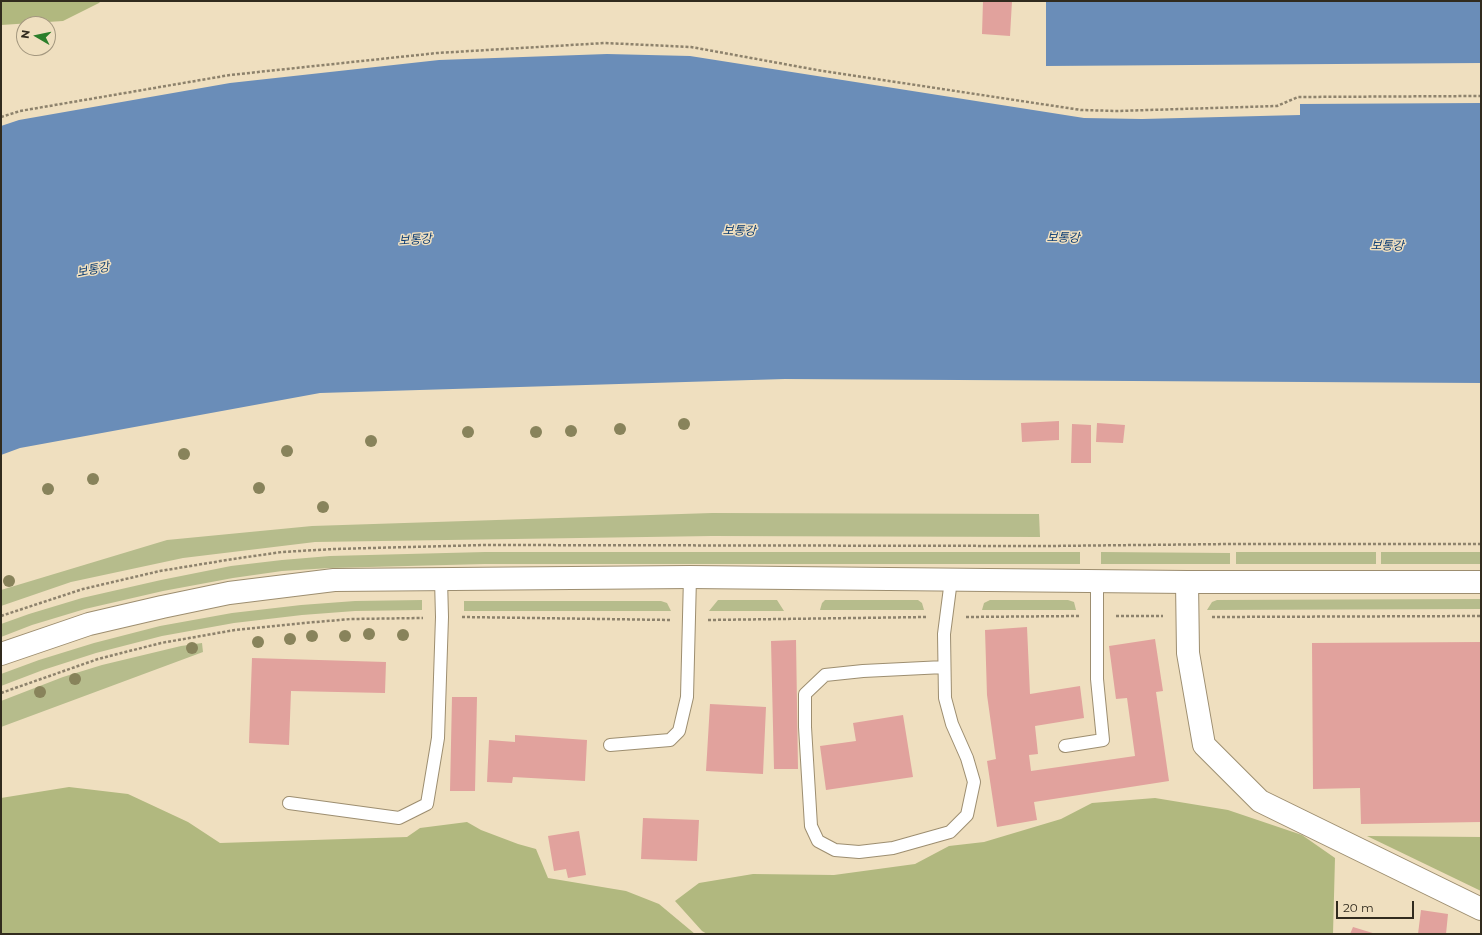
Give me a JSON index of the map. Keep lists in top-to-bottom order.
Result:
{
  "water": ["보통강"],
  "scale_bar": "20 m",
  "north": "left"
}
